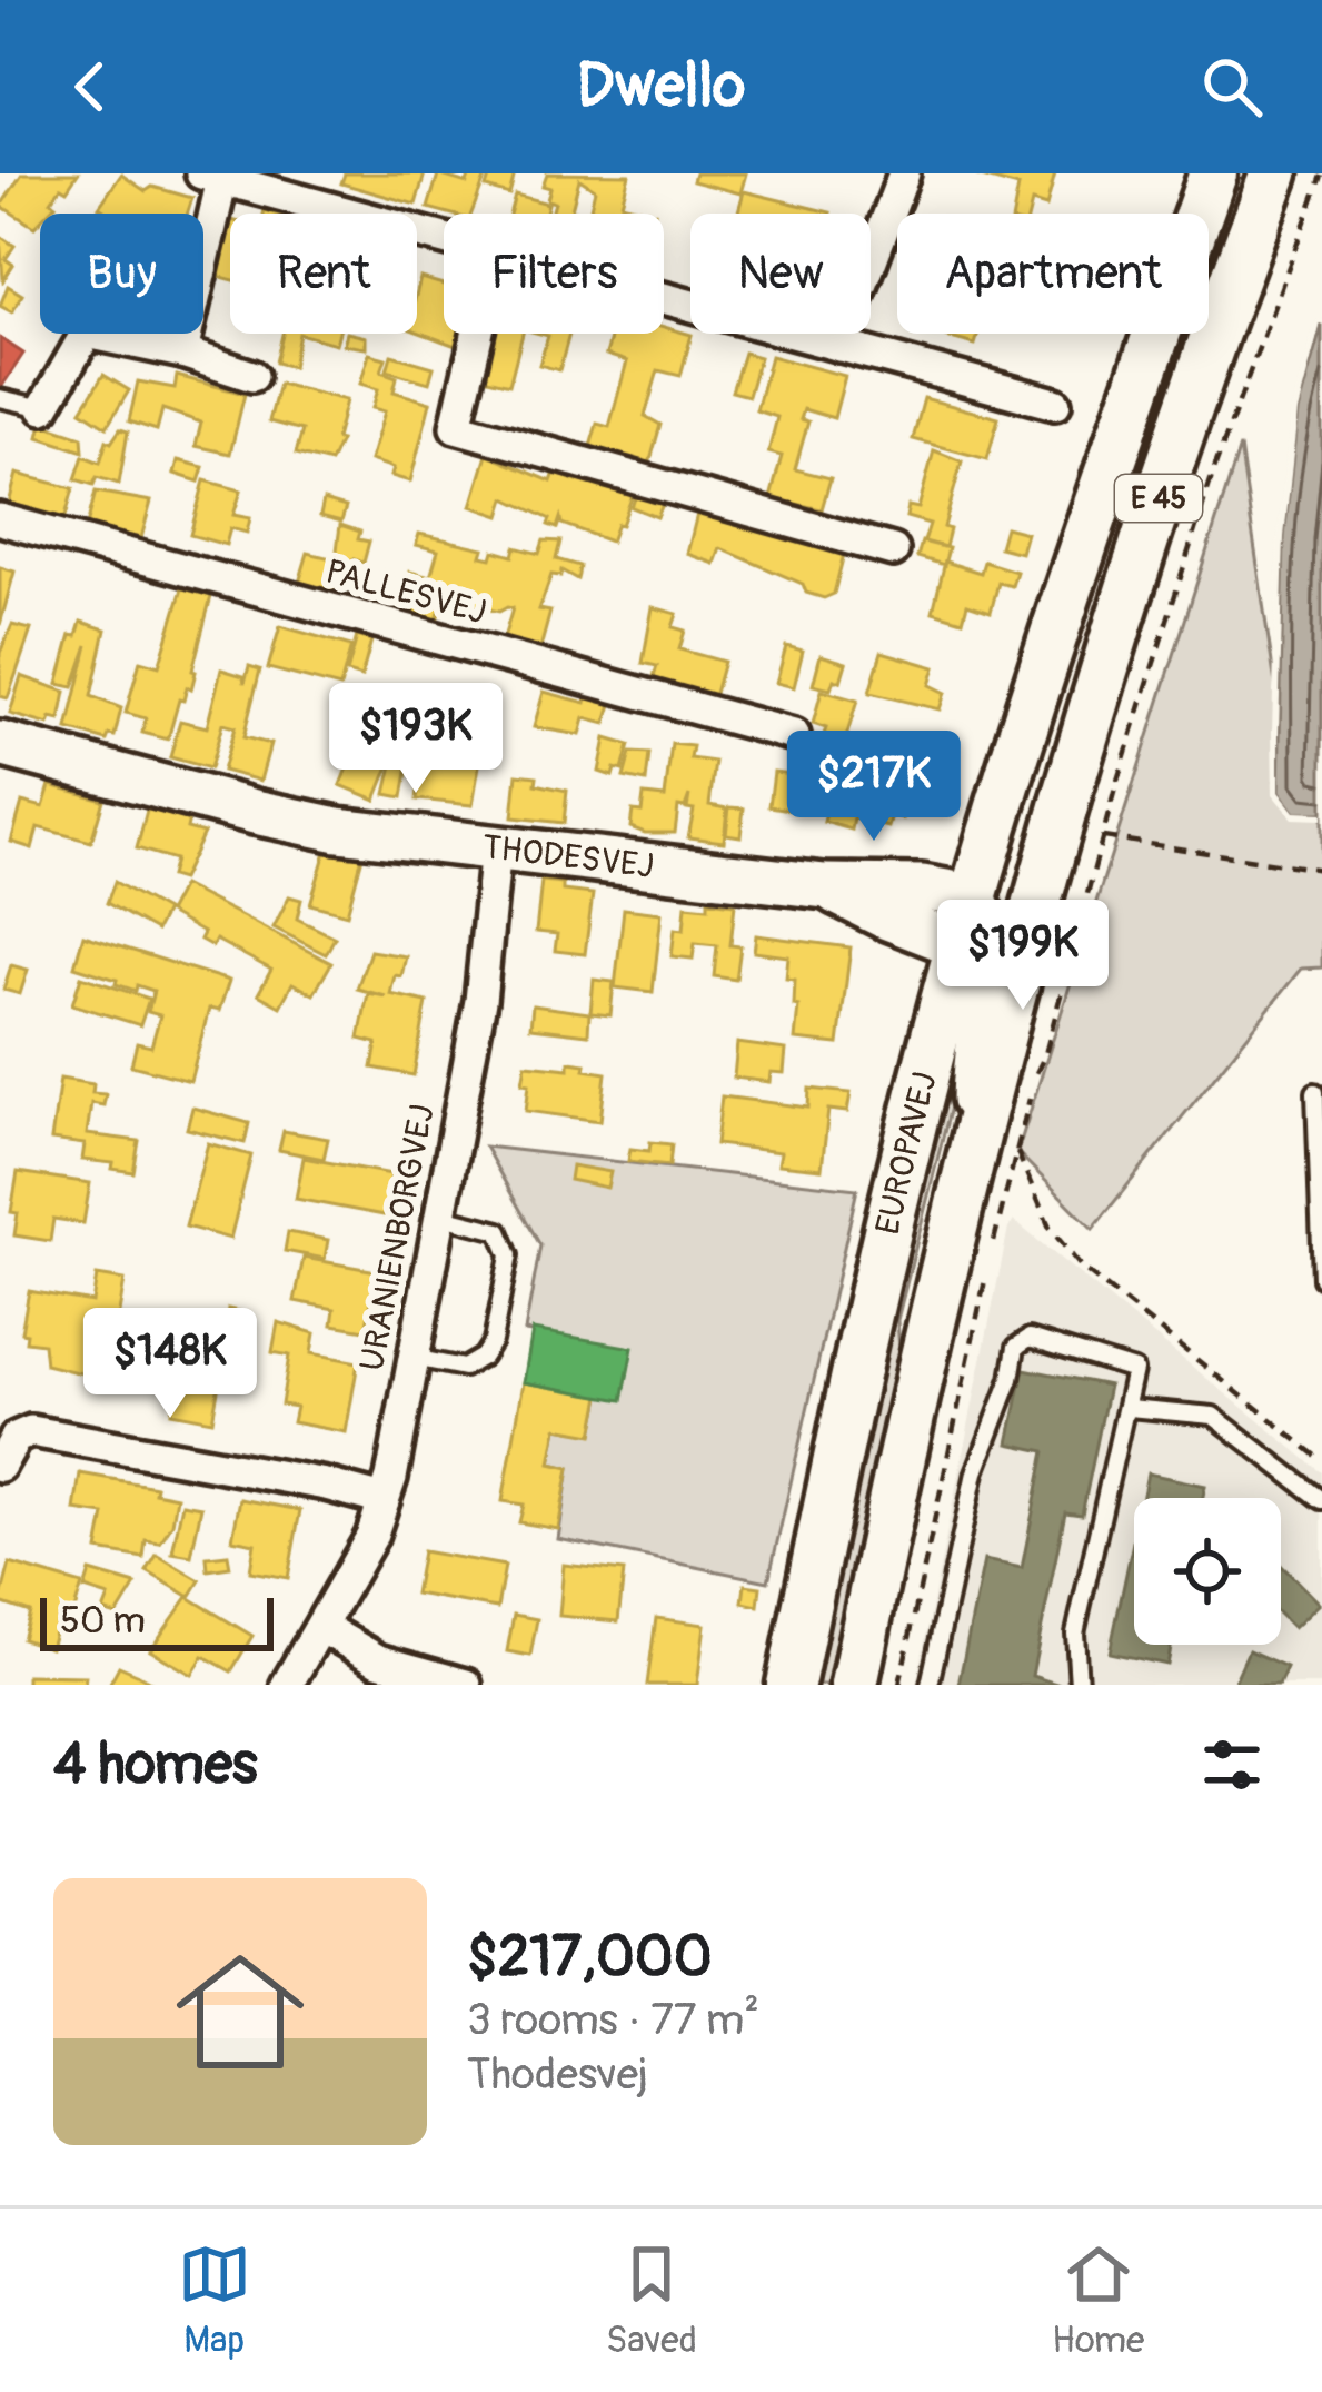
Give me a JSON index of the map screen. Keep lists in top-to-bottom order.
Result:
{
  "streets": {
    "main road": ["E 45", "THODESVEJ", "EUROPAVEJ"],
    "street": ["PALLESVEJ", "URANIENBORGVEJ"]
  },
  "crossings": [
    ["THODESVEJ", "EUROPAVEJ"],
    ["THODESVEJ", "URANIENBORGVEJ"]
  ],
  "scale_bar": "50 m",
  "page": {
    "header": "Dwello",
    "chip": [
      "Buy",
      "Rent",
      "Filters",
      "New",
      "Apartment"
    ],
    "price": [
      "$193K",
      "$217K",
      "$199K",
      "$148K"
    ],
    "scale": "50 m",
    "heading": "4 homes",
    "list": [
      {
        "name": "$217,000",
        "note": "3 rooms · 77 m² · Thodesvej"
      }
    ],
    "tabs": ["Map", "Saved", "Home"]
  }
}
